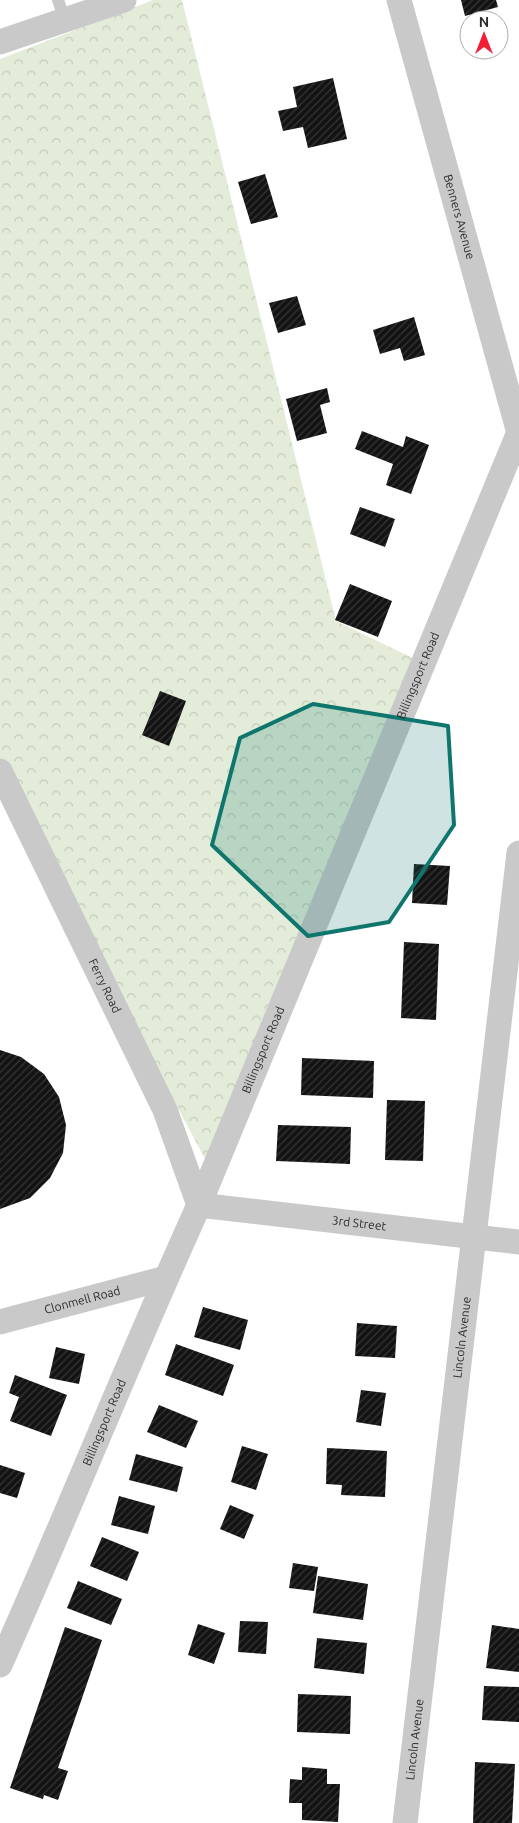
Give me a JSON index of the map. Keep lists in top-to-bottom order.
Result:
{
  "streets": {
    "street": [
      "Benners Avenue",
      "Billingsport Road",
      "Ferry Road",
      "3rd Street",
      "Clonmell Road",
      "Lincoln Avenue"
    ]
  },
  "crossings": [
    ["Benners Avenue", "Billingsport Road"],
    ["Billingsport Road", "Ferry Road"],
    ["Billingsport Road", "3rd Street"],
    ["Billingsport Road", "Clonmell Road"],
    ["Ferry Road", "3rd Street"],
    ["3rd Street", "Lincoln Avenue"]
  ],
  "north": "top"
}
